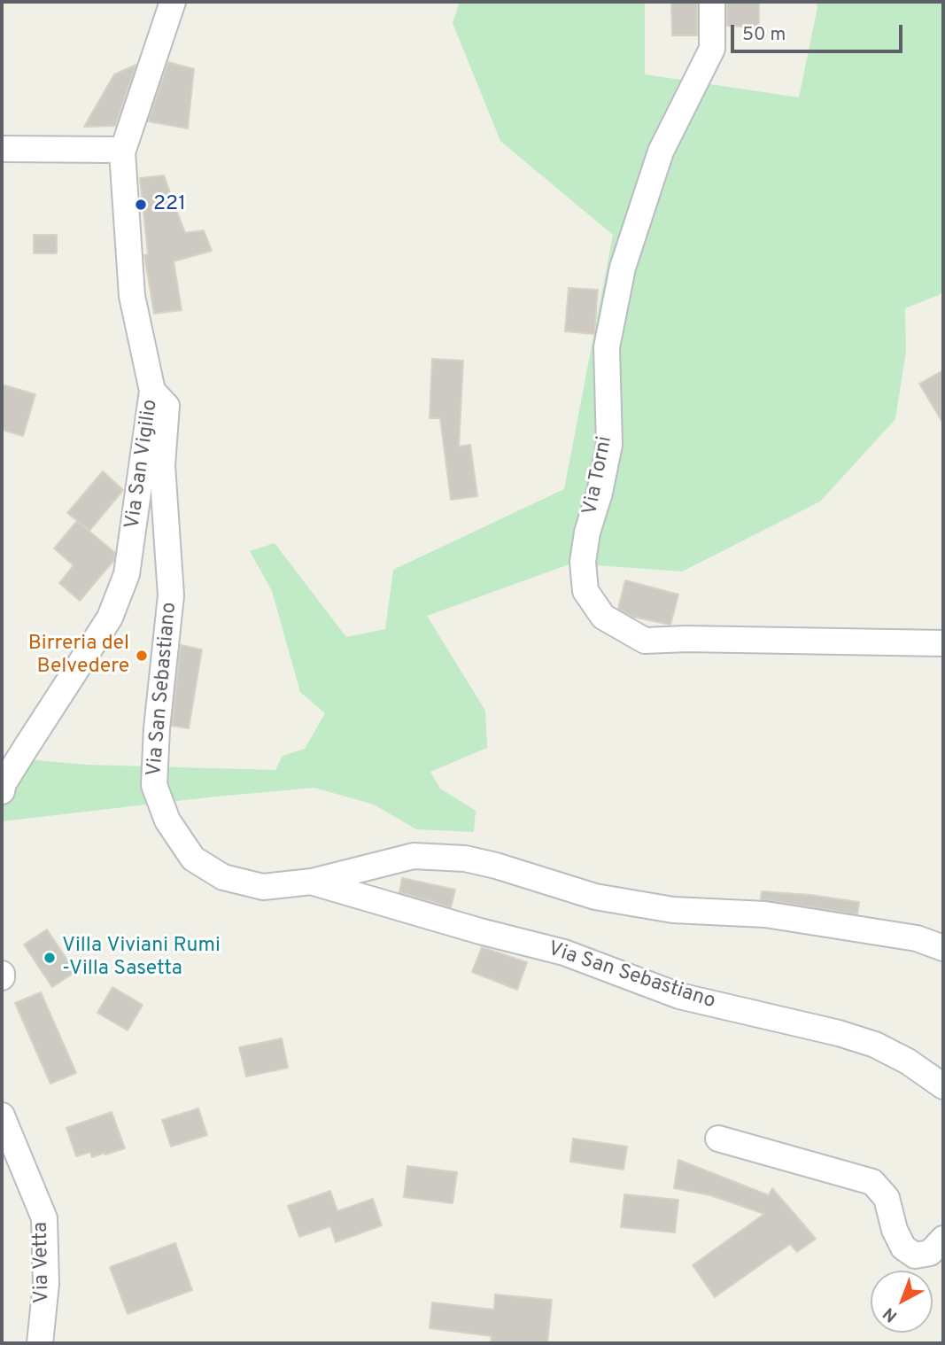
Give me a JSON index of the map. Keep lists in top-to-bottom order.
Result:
{
  "streets": {
    "street": [
      "Via San Vigilio",
      "Via Torni",
      "Via San Sebastiano",
      "Via Vetta"
    ]
  },
  "crossings": [
    ["Via San Vigilio", "Via San Sebastiano"]
  ],
  "places": ["221", "Birreria del Belvedere", "Villa Viviani Rumi -Villa Sasetta"],
  "scale_bar": "50 m",
  "north": "bottom left"
}
